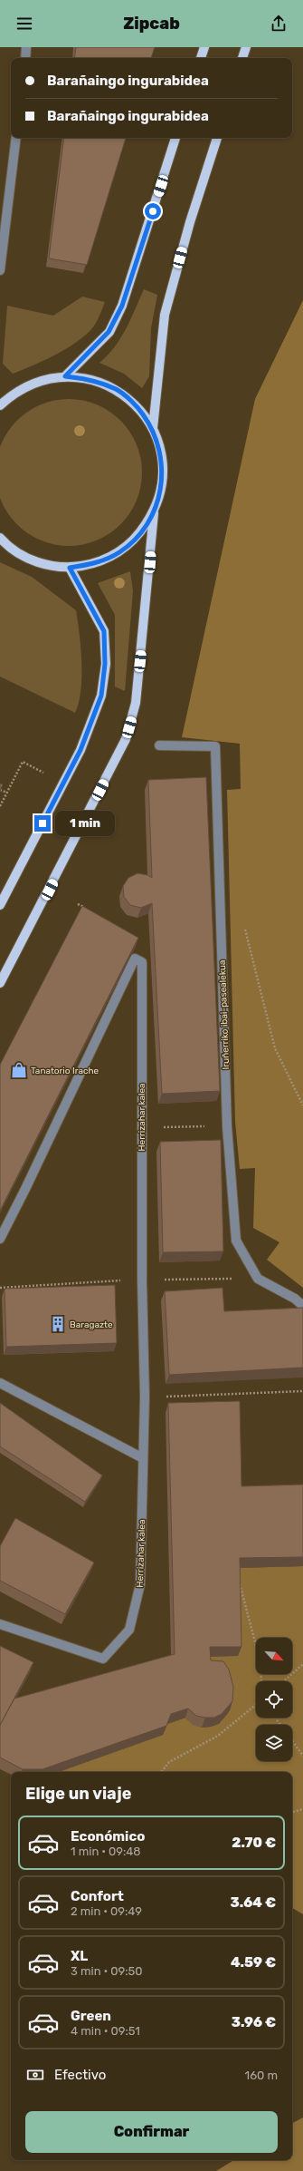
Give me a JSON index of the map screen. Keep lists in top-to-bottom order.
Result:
{
  "streets": {
    "street": ["Iruñerriko ibai-pasealekua", "Herrizahar kalea"]
  },
  "places": {
    "shop": ["Tanatorio Irache"],
    "building": ["Baragazte"]
  },
  "north": "bottom right",
  "page": {
    "header": "Zipcab",
    "banner": ["Barañaingo ingurabidea", "Barañaingo ingurabidea"],
    "bubble": "1 min",
    "heading": "Elige un viaje",
    "list": [
      {
        "name": "Económico",
        "note": "1 min · 09:48",
        "value": "2.70 €"
      },
      {
        "name": "Confort",
        "note": "2 min · 09:49",
        "value": "3.64 €"
      },
      {
        "name": "XL",
        "note": "3 min · 09:50",
        "value": "4.59 €"
      },
      {
        "name": "Green",
        "note": "4 min · 09:51",
        "value": "3.96 €"
      }
    ],
    "pay": ["Efectivo", "160 m"],
    "buttons": "Confirmar"
  }
}
